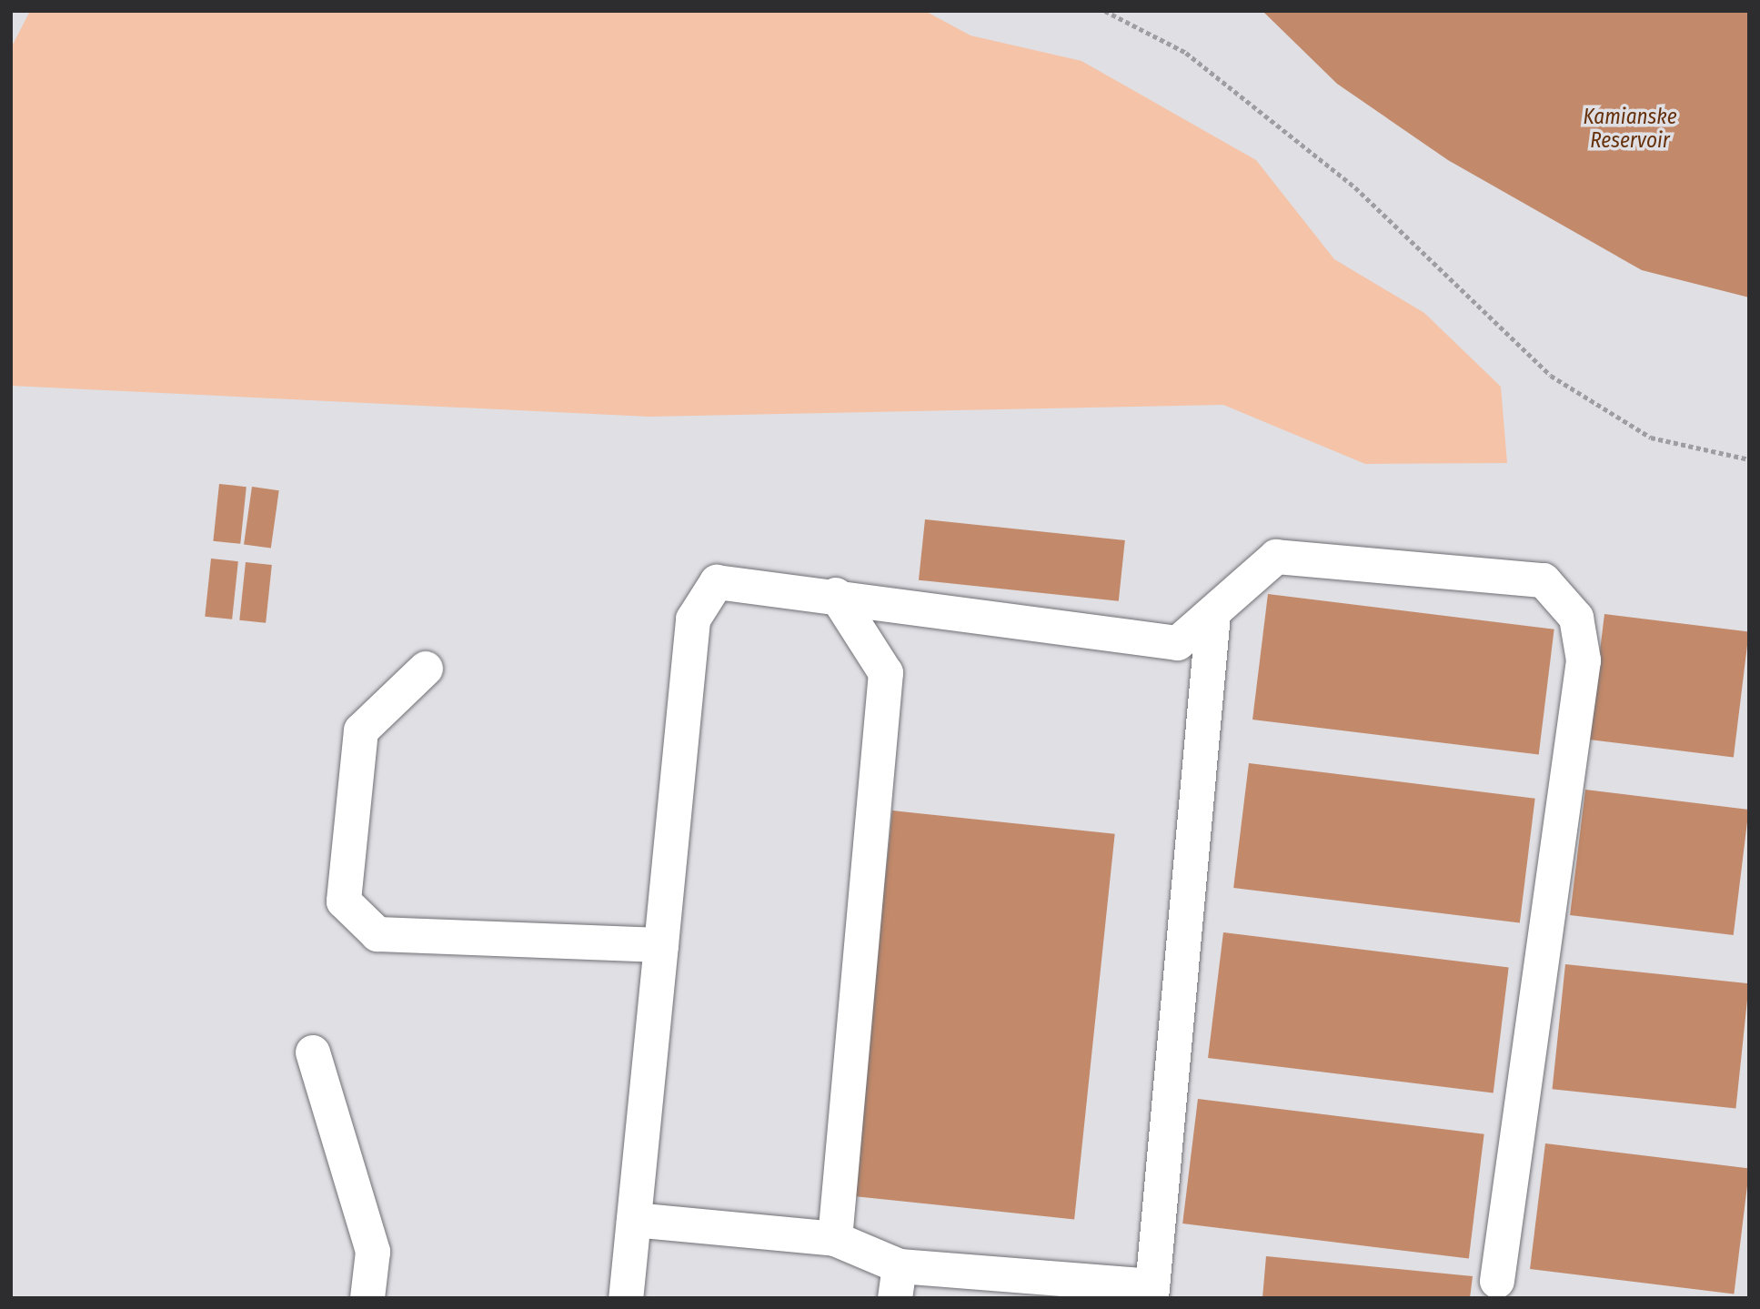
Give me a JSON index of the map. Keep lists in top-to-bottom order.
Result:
{
  "water": ["Kamianske Reservoir"]
}
